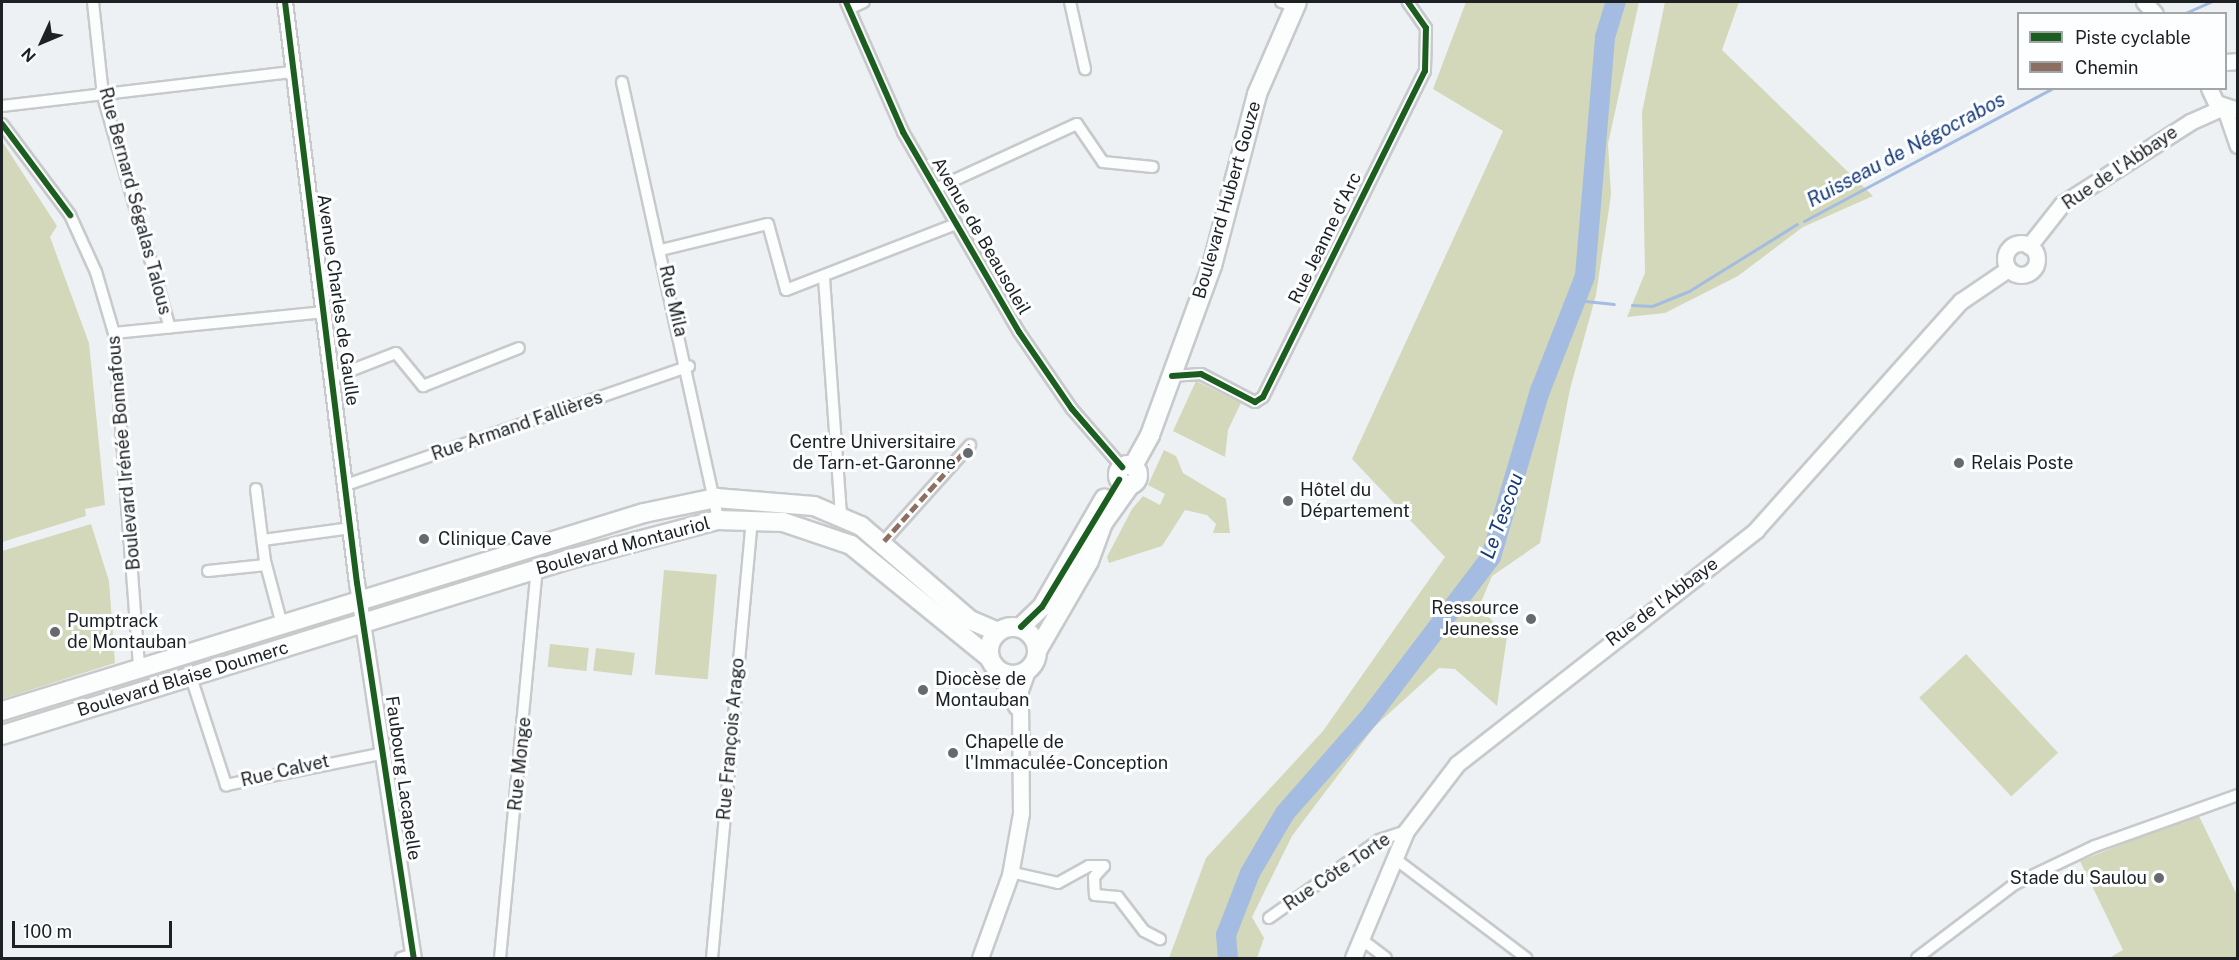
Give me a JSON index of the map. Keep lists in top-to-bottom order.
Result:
{
  "streets": {
    "main road": [
      "Rue de l'Abbaye",
      "Boulevard Hubert Gouze",
      "Boulevard Montauriol",
      "Boulevard Blaise Doumerc"
    ],
    "street": [
      "Rue Bernard Ségalas Talous",
      "Avenue de Beausoleil",
      "Rue Jeanne d'Arc",
      "Avenue Charles de Gaulle",
      "Rue Mila",
      "Rue Armand Fallières",
      "Boulevard Irénée Bonnafous",
      "Rue François Arago",
      "Rue Monge",
      "Rue Calvet",
      "Faubourg Lacapelle",
      "Rue Côte Torte"
    ]
  },
  "crossings": [
    ["Rue de l'Abbaye", "Rue Côte Torte"],
    ["Boulevard Hubert Gouze", "Avenue de Beausoleil"],
    ["Boulevard Hubert Gouze", "Rue Jeanne d'Arc"],
    ["Boulevard Hubert Gouze", "Boulevard Montauriol"],
    ["Avenue Charles de Gaulle", "Rue Armand Fallières"],
    ["Avenue Charles de Gaulle", "Boulevard Montauriol"],
    ["Avenue Charles de Gaulle", "Boulevard Blaise Doumerc"],
    ["Avenue Charles de Gaulle", "Faubourg Lacapelle"],
    ["Rue Mila", "Rue Armand Fallières"],
    ["Rue Mila", "Boulevard Montauriol"],
    ["Boulevard Irénée Bonnafous", "Boulevard Blaise Doumerc"],
    ["Boulevard Montauriol", "Boulevard Blaise Doumerc"],
    ["Boulevard Montauriol", "Rue François Arago"],
    ["Boulevard Montauriol", "Rue Monge"],
    ["Boulevard Montauriol", "Faubourg Lacapelle"],
    ["Boulevard Blaise Doumerc", "Rue Calvet"],
    ["Boulevard Blaise Doumerc", "Faubourg Lacapelle"],
    ["Rue Calvet", "Faubourg Lacapelle"]
  ],
  "water": ["Ruisseau de Négocrabos", "Le Tescou"],
  "places": [
    "Centre Universitaire de Tarn-et-Garonne",
    "Relais Poste",
    "Hôtel du Département",
    "Clinique Cave",
    "Ressource Jeunesse",
    "Pumptrack de Montauban",
    "Diocèse de Montauban",
    "Chapelle de l'Immaculée-Conception",
    "Stade du Saulou"
  ],
  "legend": ["Piste cyclable", "Chemin"],
  "scale_bar": "100 m",
  "north": "bottom left"
}
